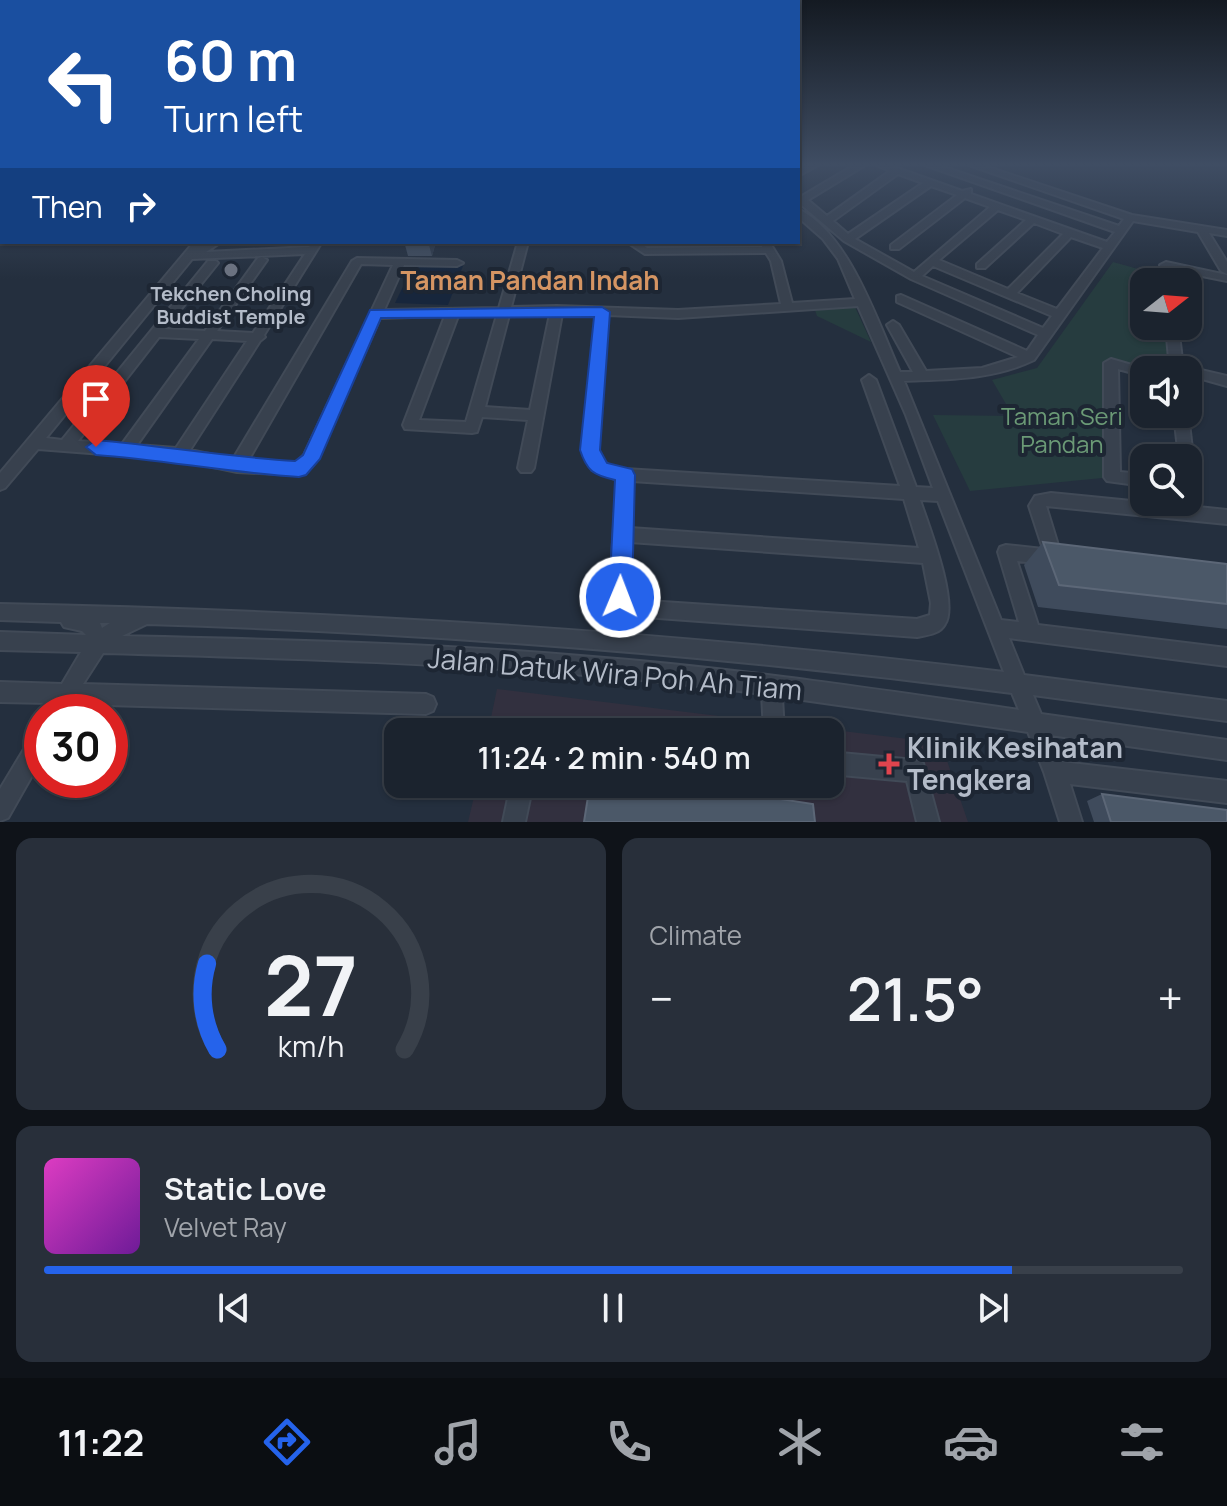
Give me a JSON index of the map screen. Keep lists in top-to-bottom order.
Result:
{
  "streets": {
    "street": ["Jalan Datuk Wira Poh Ah Tiam"]
  },
  "districts": ["Taman Pandan Indah"],
  "parks": ["Taman Seri Pandan"],
  "places": {
    "other": ["Tekchen Choling Buddist Temple"],
    "health": ["Klinik Kesihatan Tengkera"]
  },
  "north": "right",
  "page": {
    "turn": ["60 m", "Turn left"],
    "then": "Then",
    "limit": "30",
    "trip": "11:24 · 2 min · 540 m",
    "tile": "Climate",
    "heat": ["−", "21.5°", "+"],
    "song": ["Static Love", "Velvet Ray"],
    "tabs": "11:22",
    "gauge": ["27", "km/h"]
  }
}
